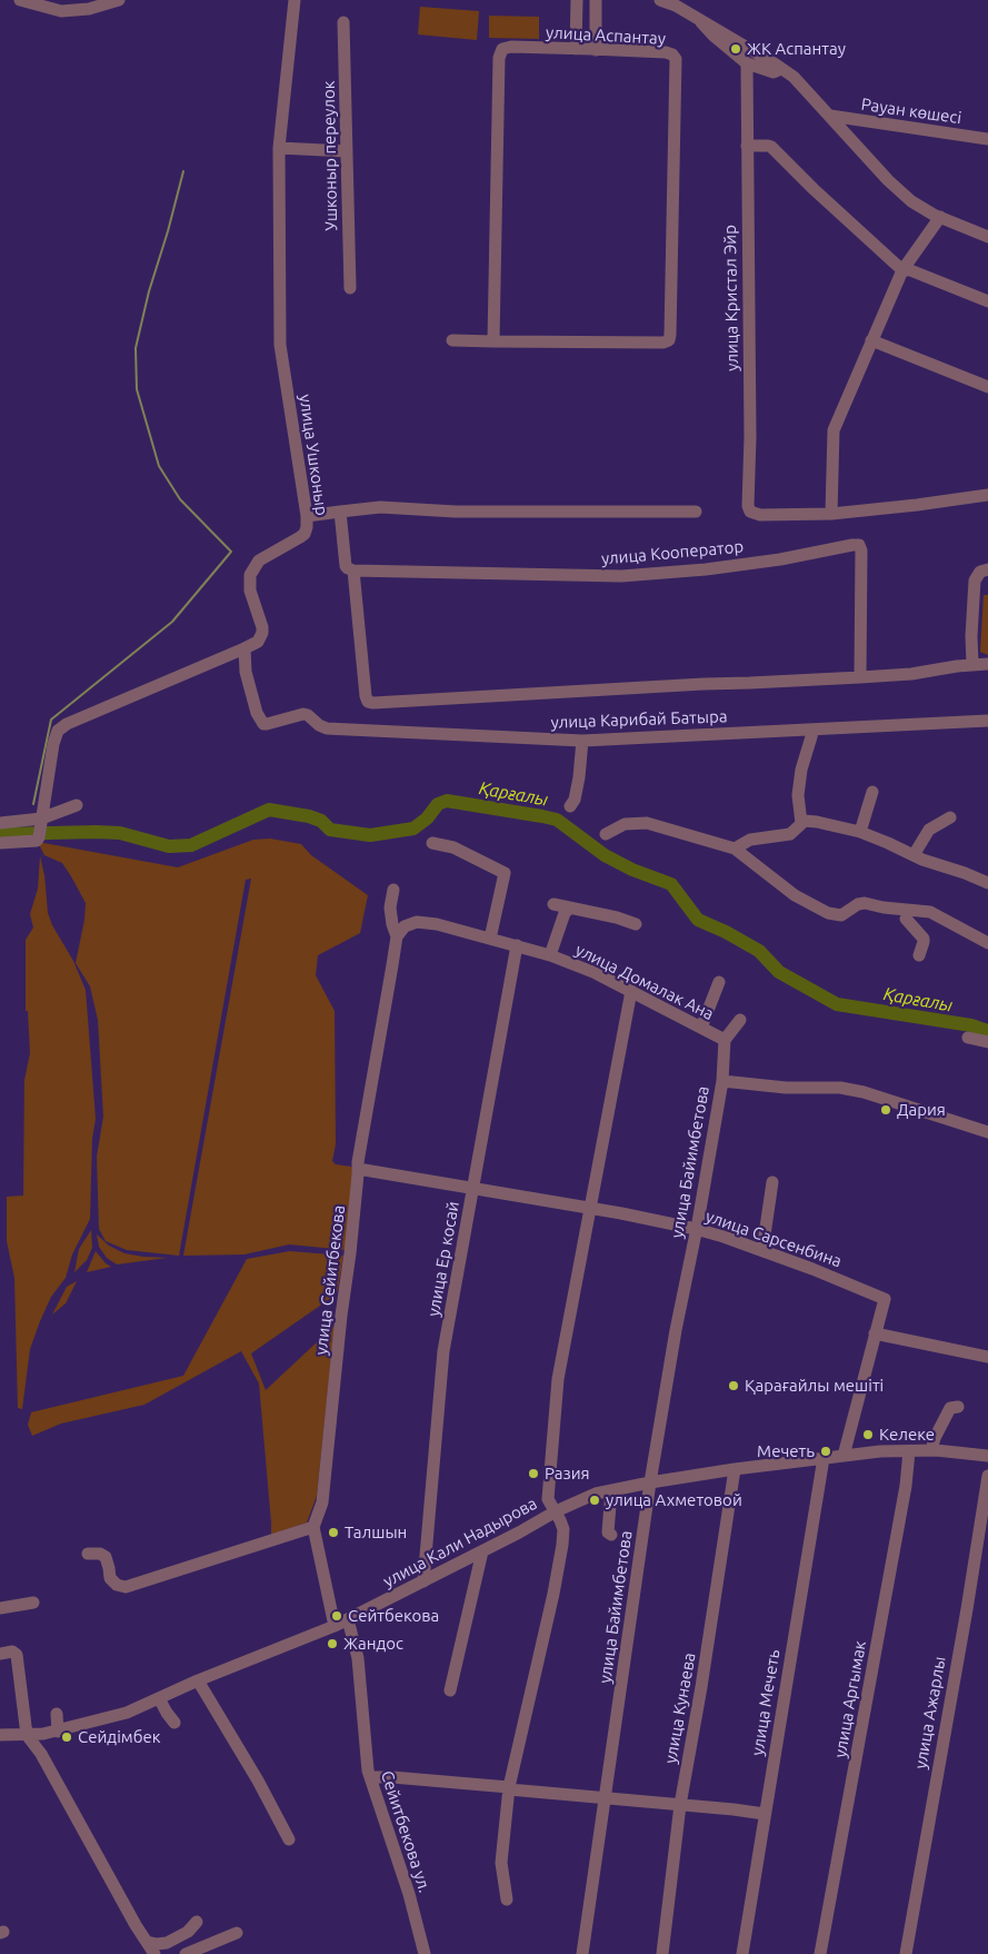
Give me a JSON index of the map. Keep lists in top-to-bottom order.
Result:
{
  "streets": {
    "street": [
      "улица Аспантау",
      "Рауан көшесі",
      "Ушконыр переулок",
      "улица Кристал Эйр",
      "улица Ушконыр",
      "улица Кооператор",
      "улица Карибай Батыра",
      "улица Домалак Ана",
      "улица Байимбетова",
      "улица Сарсенбина",
      "улица Ер косай",
      "улица Сейитбекова",
      "улица Кали Надырова",
      "улица Аргымак",
      "улица Мечеть",
      "улица Кунаева",
      "улица Ажарлы",
      "Сейитбекова ул."
    ]
  },
  "crossings": [
    ["улица Ушконыр", "улица Карибай Батыра"],
    ["улица Домалак Ана", "улица Байимбетова"],
    ["улица Домалак Ана", "улица Ер косай"],
    ["улица Домалак Ана", "улица Сейитбекова"],
    ["улица Байимбетова", "улица Сарсенбина"],
    ["улица Байимбетова", "улица Кали Надырова"],
    ["улица Сарсенбина", "улица Ер косай"],
    ["улица Сарсенбина", "улица Сейитбекова"],
    ["улица Сарсенбина", "улица Кали Надырова"],
    ["улица Ер косай", "улица Кали Надырова"],
    ["улица Кали Надырова", "улица Аргымак"],
    ["улица Кали Надырова", "улица Мечеть"],
    ["улица Кали Надырова", "улица Кунаева"],
    ["улица Кали Надырова", "Сейитбекова ул."]
  ],
  "water": ["Қарғалы"],
  "places": [
    "ЖК Аспантау",
    "Дария",
    "Қарағайлы мешіті",
    "Келеке",
    "Мечеть",
    "Разия",
    "улица Ахметовой",
    "Талшын",
    "Сейтбекова",
    "Жандос",
    "Сейдімбек"
  ]
}
